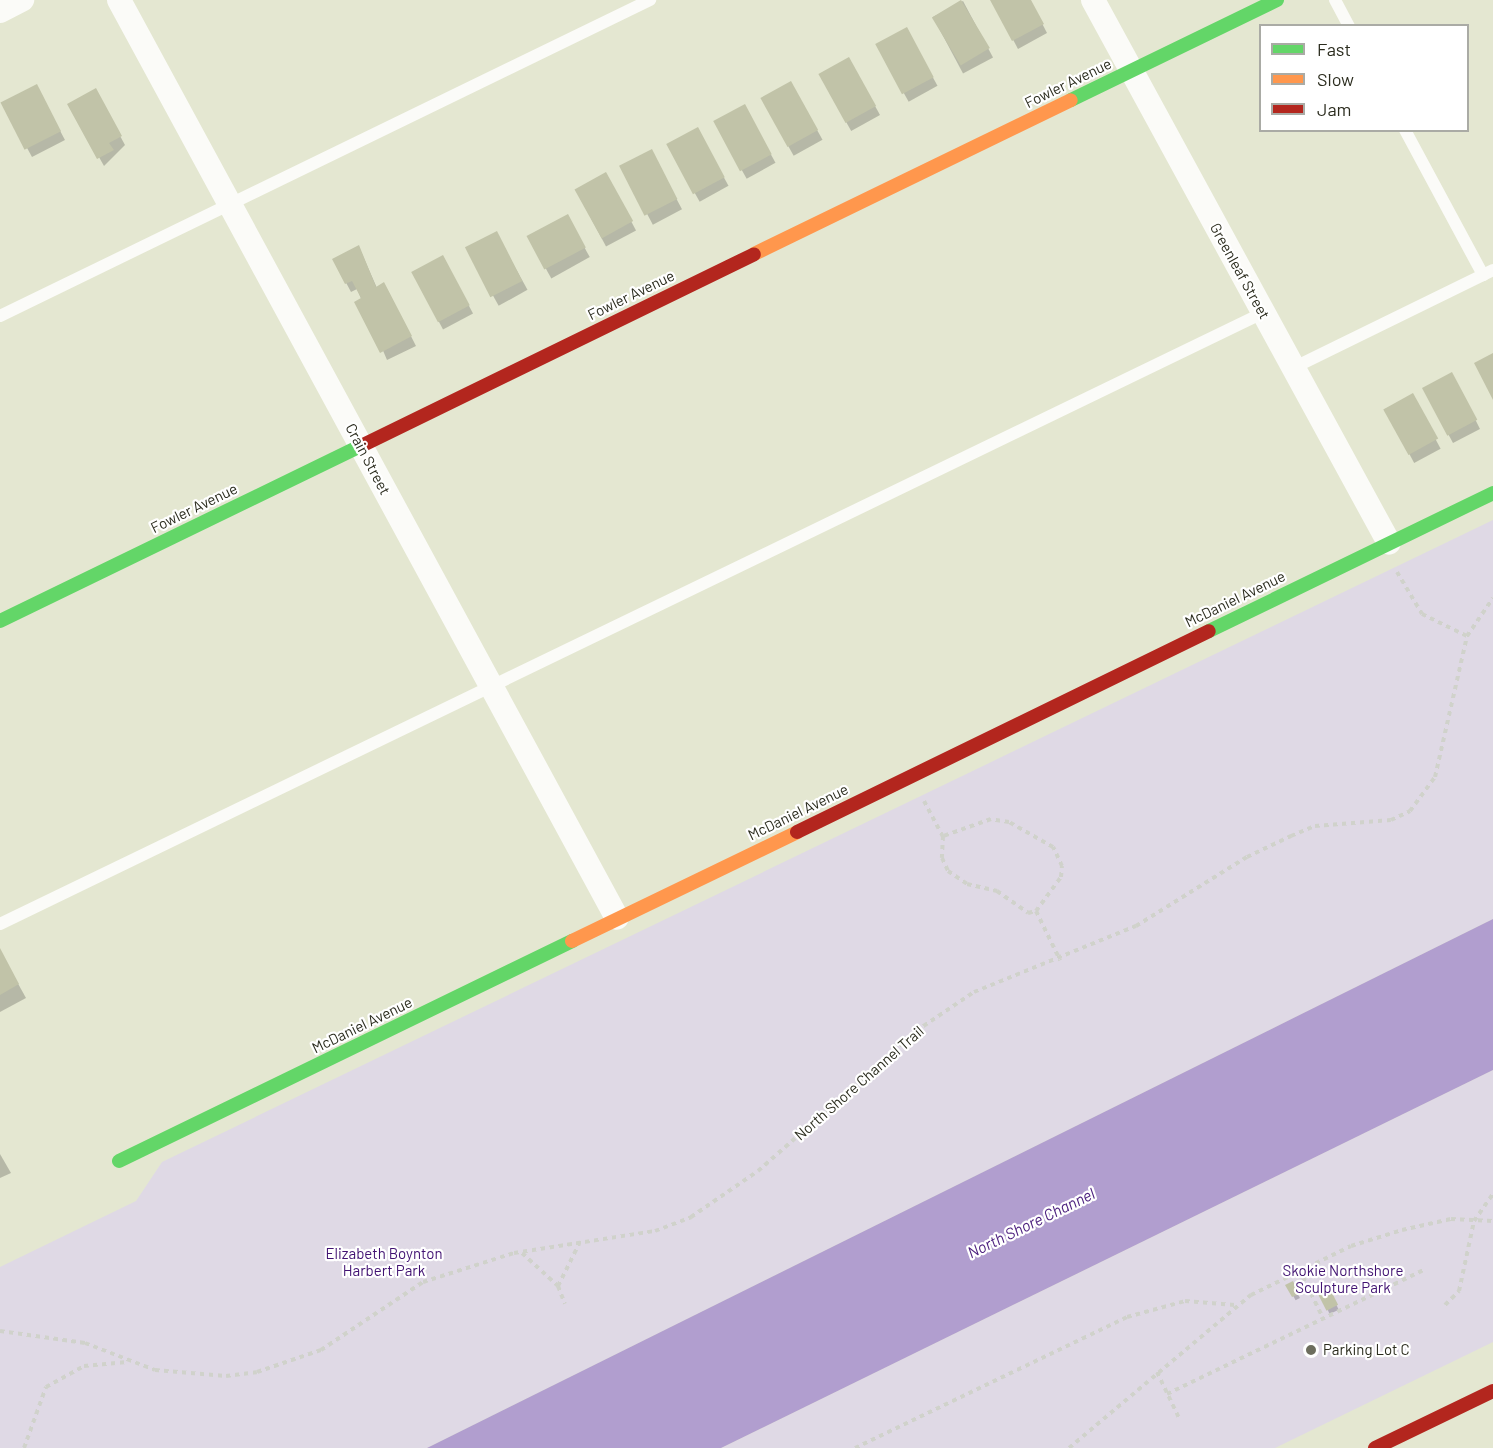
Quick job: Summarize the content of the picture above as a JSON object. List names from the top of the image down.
{
  "streets": {
    "street": [
      "Fowler Avenue",
      "Greenleaf Street",
      "Crain Street",
      "McDaniel Avenue"
    ],
    "path": ["North Shore Channel Trail"]
  },
  "crossings": [
    ["Fowler Avenue", "Greenleaf Street"],
    ["Fowler Avenue", "Crain Street"],
    ["Greenleaf Street", "McDaniel Avenue"],
    ["Crain Street", "McDaniel Avenue"]
  ],
  "water": ["North Shore Channel"],
  "parks": ["Elizabeth Boynton Harbert Park", "Skokie Northshore Sculpture Park"],
  "places": ["Parking Lot C"],
  "legend": ["Fast", "Slow", "Jam"]
}
